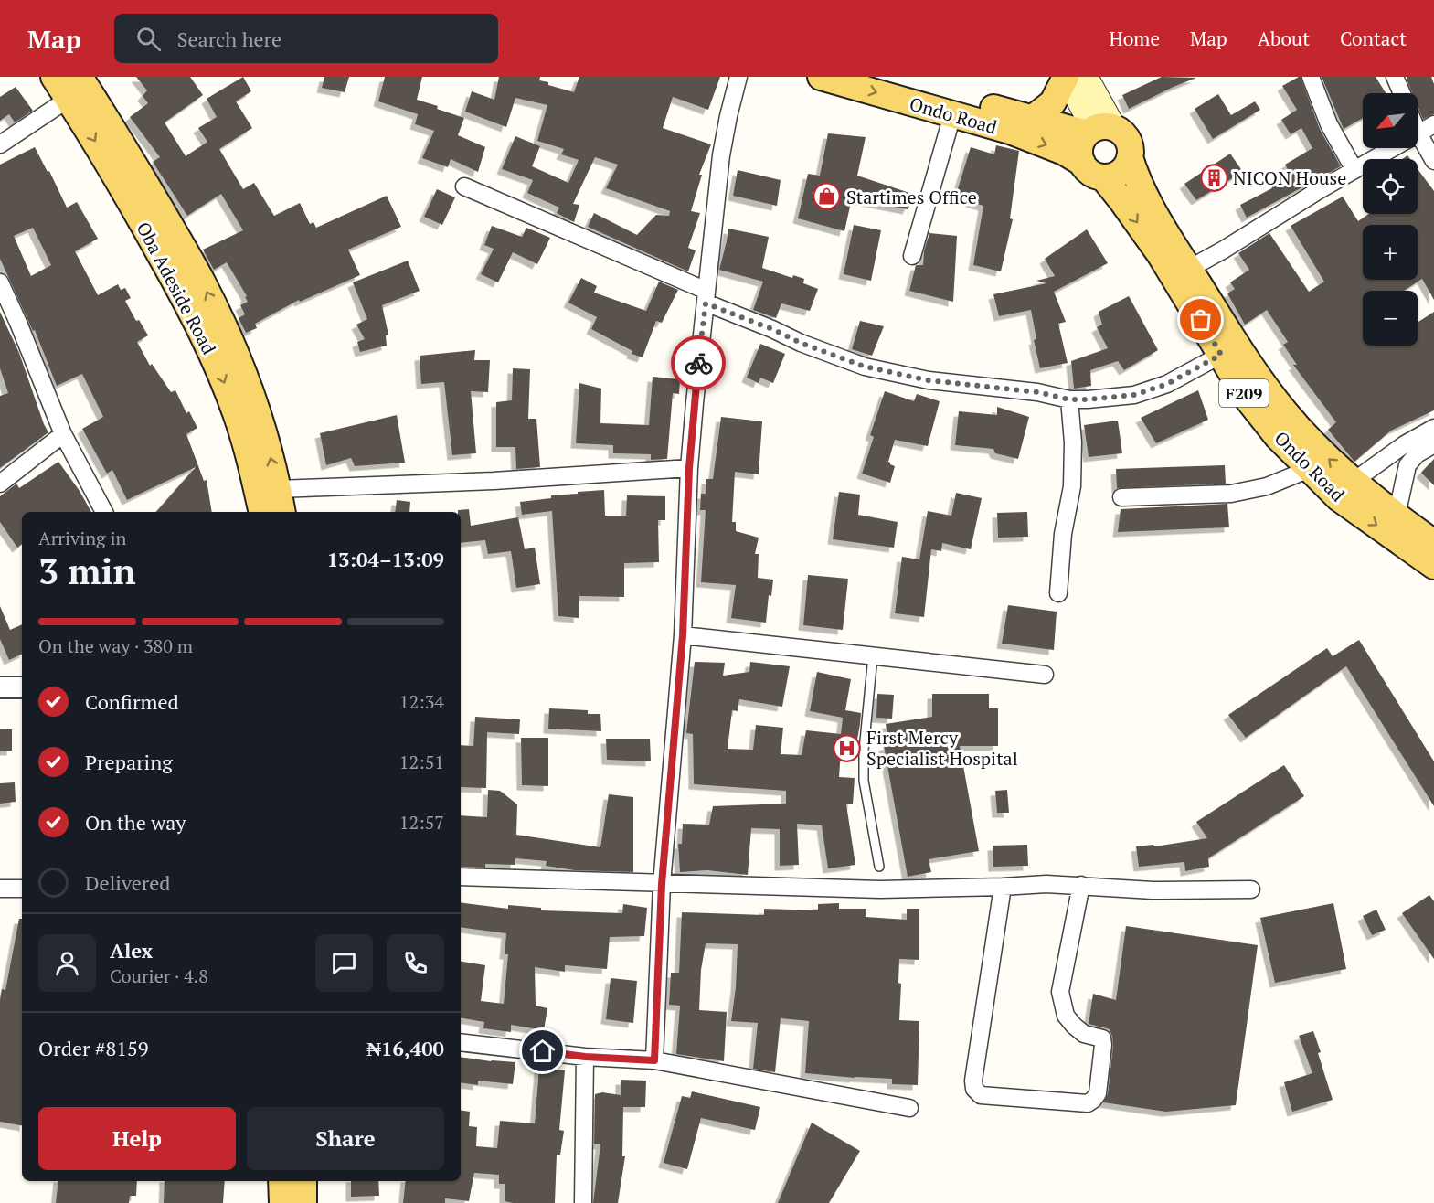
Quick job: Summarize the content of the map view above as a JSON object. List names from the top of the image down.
{
  "streets": {
    "main road": ["Ondo Road", "Oba Adeside Road", "F209"]
  },
  "crossings": [
    ["Ondo Road", "F209"]
  ],
  "places": {
    "building": ["NICON House"],
    "shop": ["Startimes Office"],
    "hospital": ["First Mercy Specialist Hospital"]
  },
  "north": "bottom left",
  "page": {
    "header": "Map",
    "search": "Search here",
    "nav": [
      "Home",
      "Map",
      "About",
      "Contact"
    ],
    "map_buttons": ["+", "−"],
    "heading": ["3 min", "Arriving in", "13:04–13:09"],
    "panel": [
      "Alex",
      "Courier · 4.8",
      "Order #8159",
      "₦16,400"
    ],
    "bar": "On the way · 380 m",
    "list": [
      ["Confirmed", "12:34"],
      ["Preparing", "12:51"],
      ["On the way", "12:57"],
      "Delivered"
    ],
    "buttons": ["Help", "Share"]
  }
}
